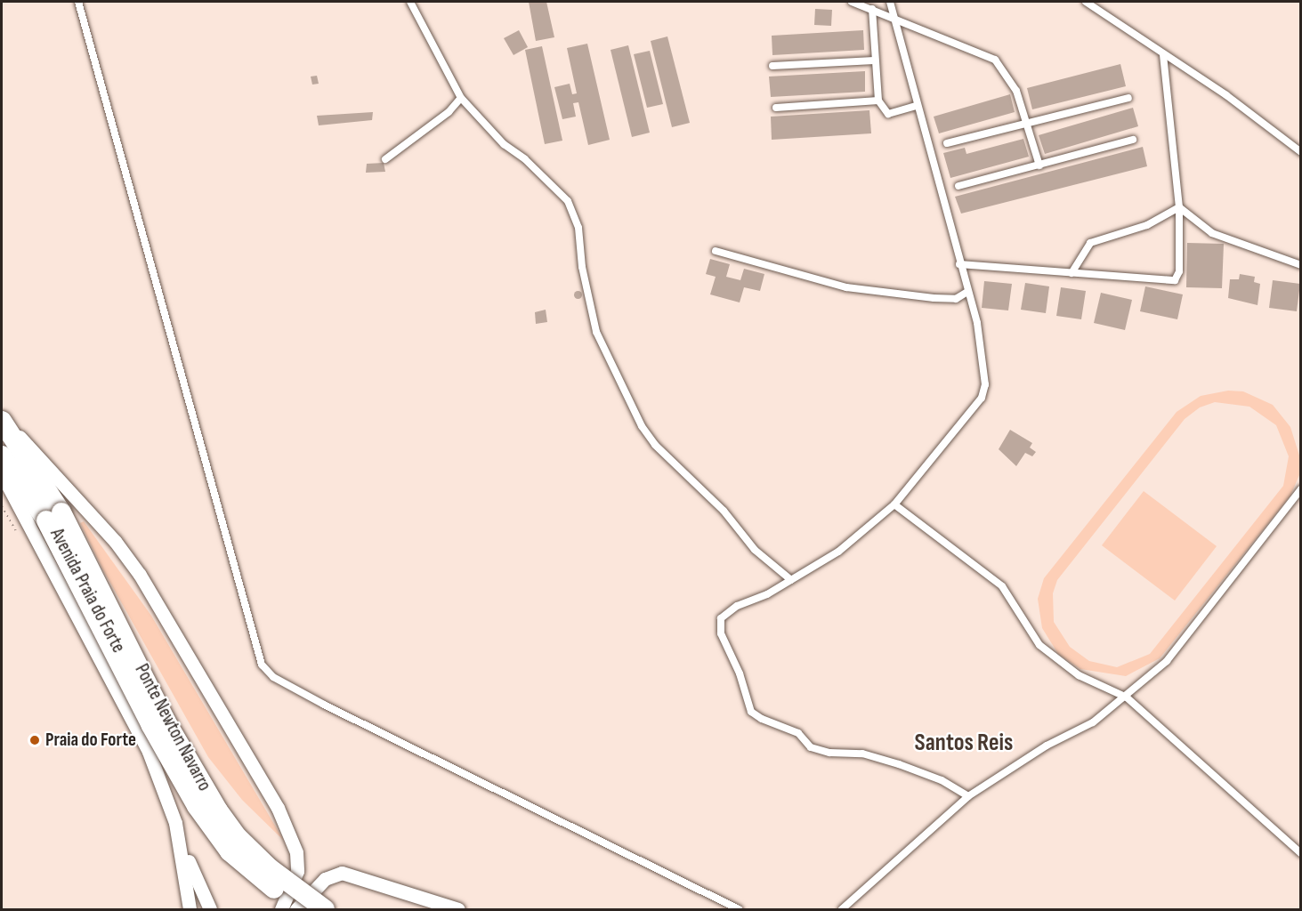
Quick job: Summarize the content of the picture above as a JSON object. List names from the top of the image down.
{
  "streets": {
    "main road": ["Ponte Newton Navarro"],
    "street": ["Avenida Praia do Forte"]
  },
  "districts": ["Santos Reis"],
  "places": ["Praia do Forte"]
}
